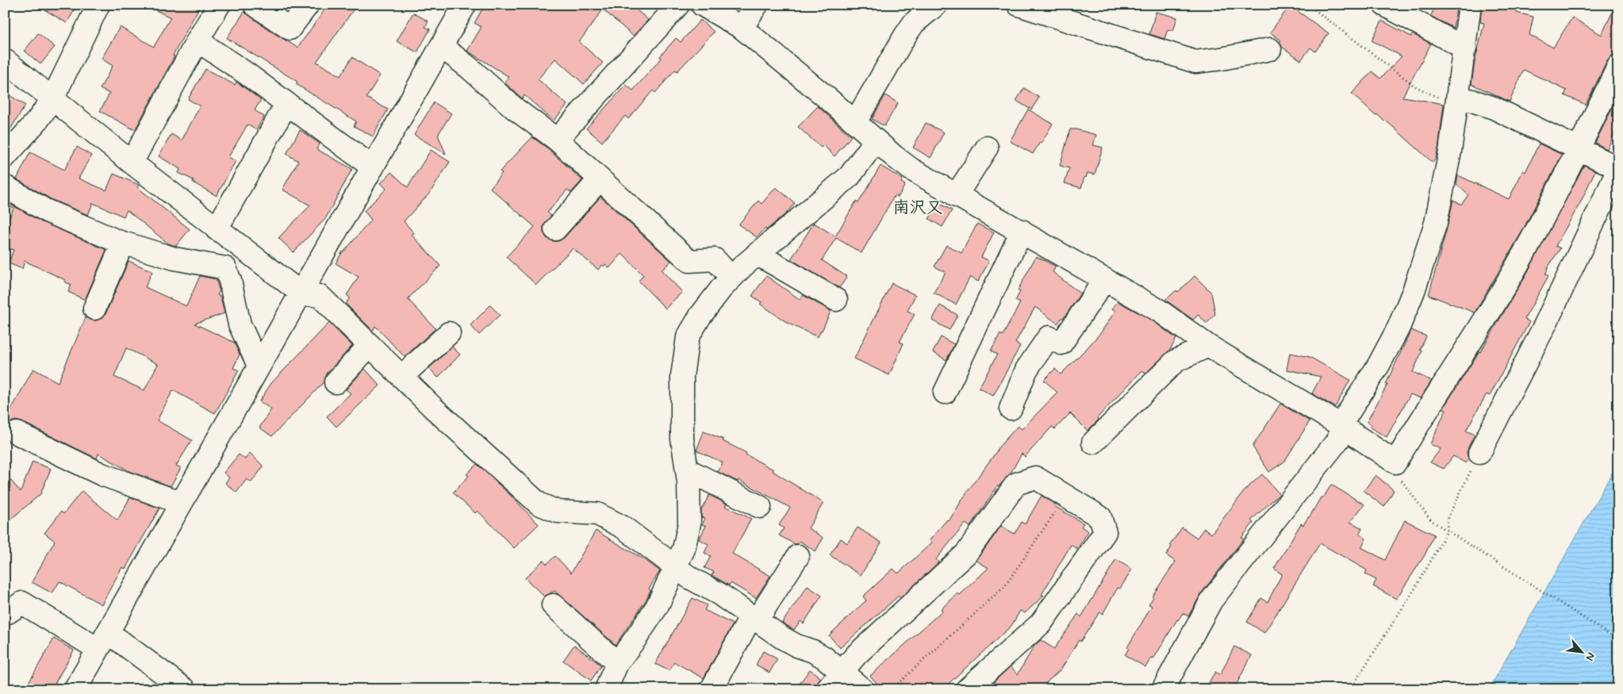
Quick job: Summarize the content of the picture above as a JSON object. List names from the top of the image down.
{
  "districts": ["南沢又"],
  "north": "bottom right"
}
